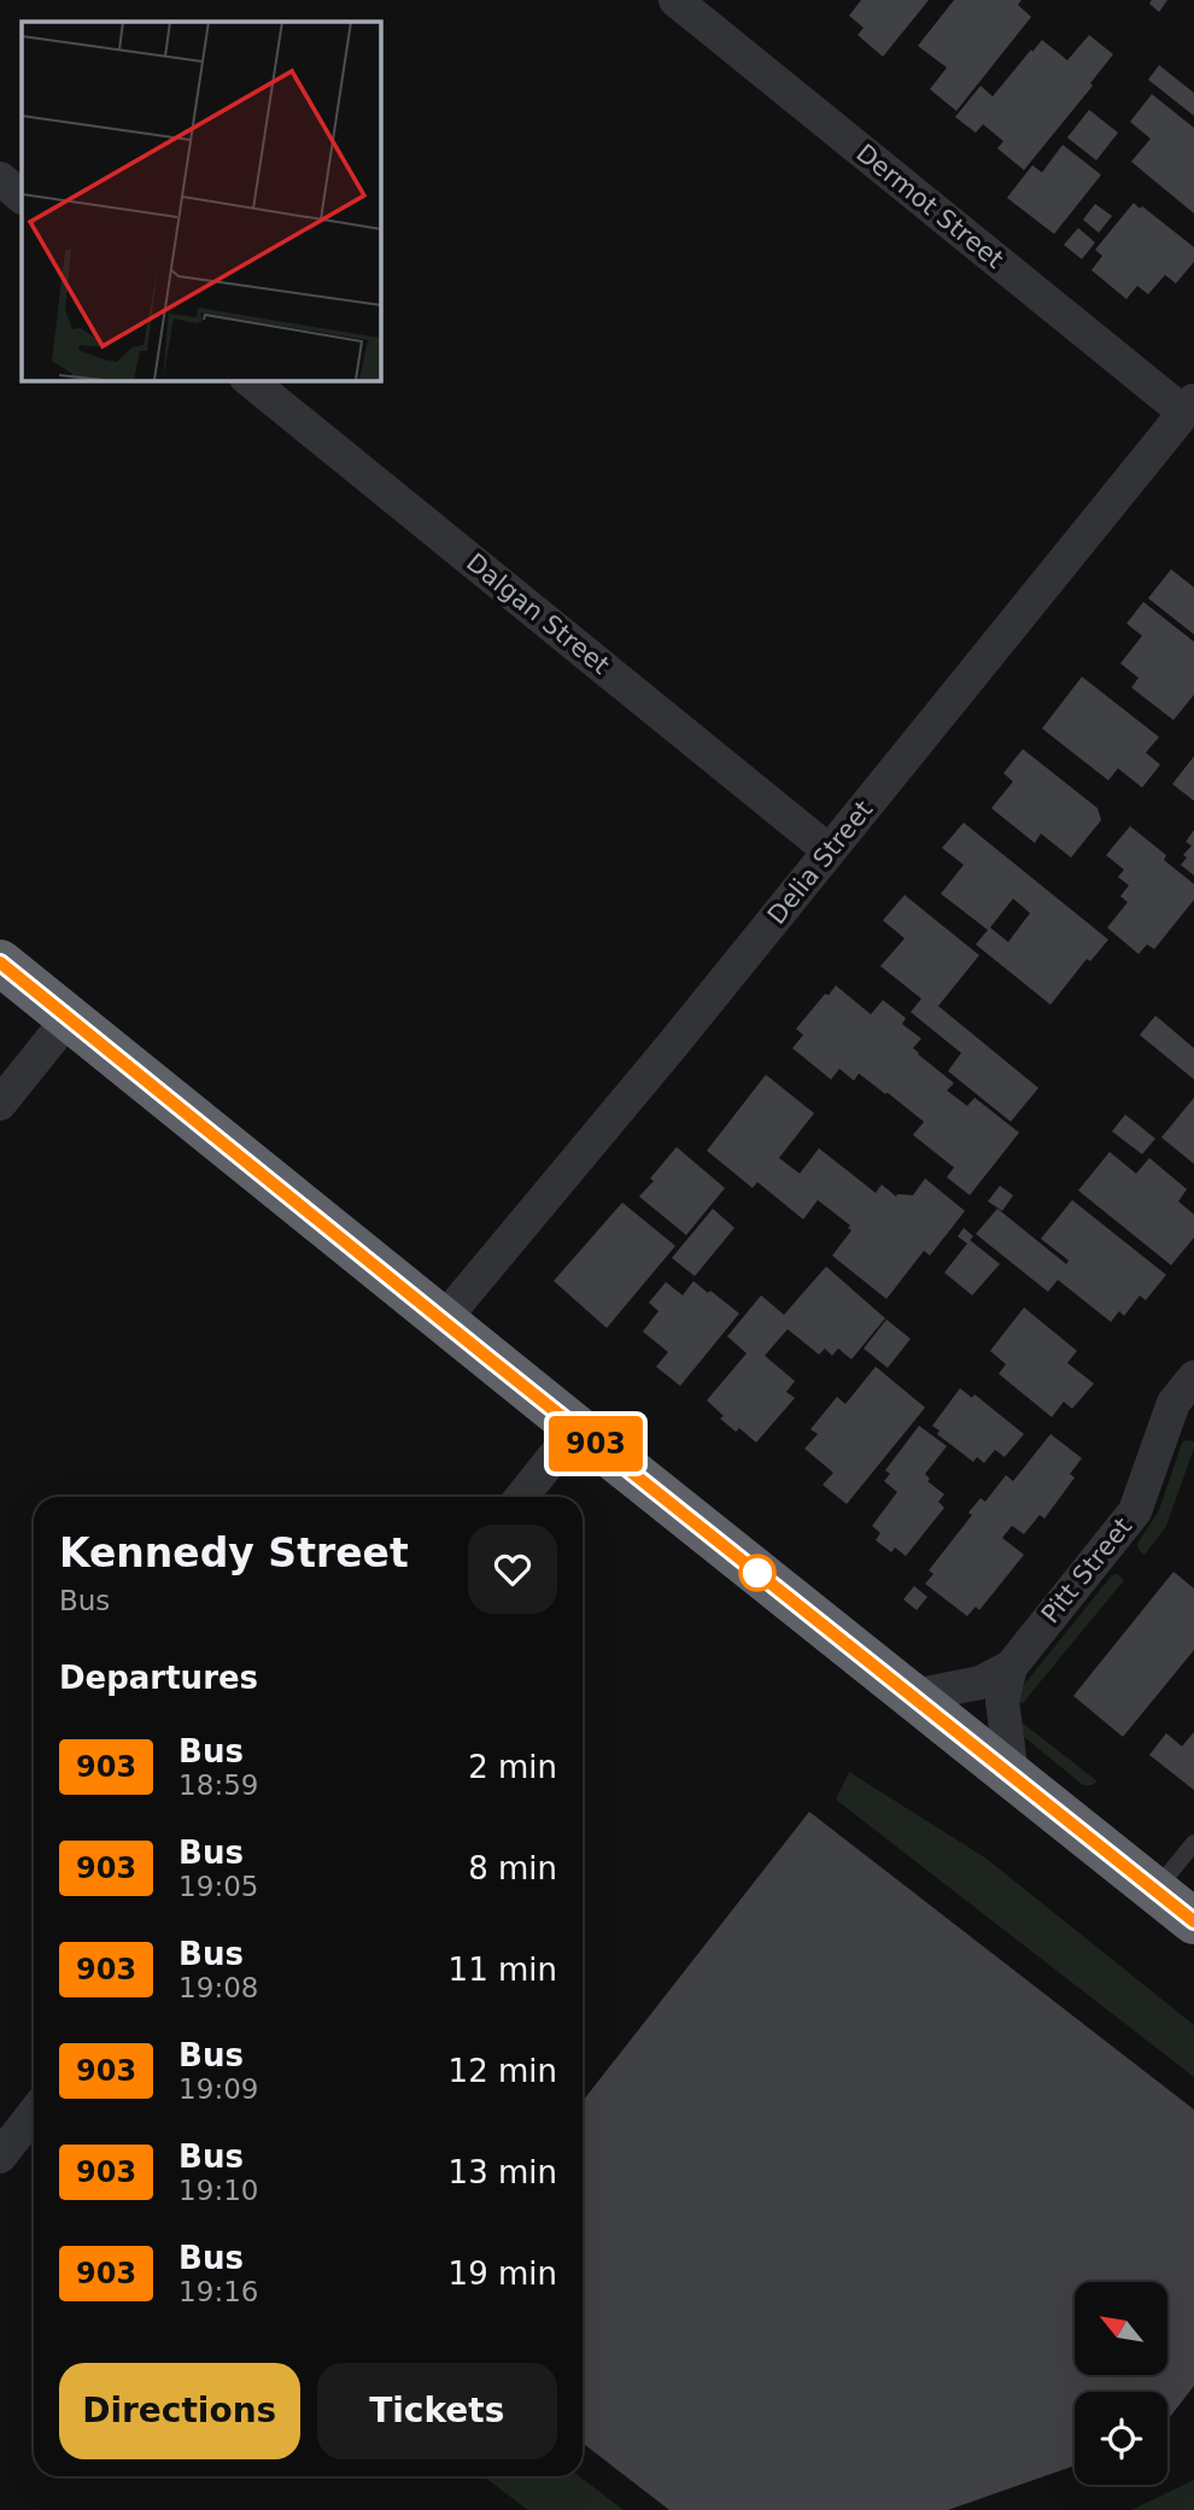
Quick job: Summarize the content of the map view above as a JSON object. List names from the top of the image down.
{
  "streets": {
    "street": [
      "Dermot Street",
      "Dalgan Street",
      "Delia Street",
      "Pitt Street"
    ]
  },
  "crossings": [
    ["Dermot Street", "Delia Street"],
    ["Dalgan Street", "Delia Street"]
  ],
  "lines": ["bus line 903"],
  "north": "top left",
  "page": {
    "on_map": "903",
    "heading": [
      ["Kennedy Street", "Bus"],
      "Departures"
    ],
    "list": [
      {
        "mark": "903",
        "name": "Bus",
        "note": "18:59",
        "value": "2 min"
      },
      {
        "mark": "903",
        "name": "Bus",
        "note": "19:05",
        "value": "8 min"
      },
      {
        "mark": "903",
        "name": "Bus",
        "note": "19:08",
        "value": "11 min"
      },
      {
        "mark": "903",
        "name": "Bus",
        "note": "19:09",
        "value": "12 min"
      },
      {
        "mark": "903",
        "name": "Bus",
        "note": "19:10",
        "value": "13 min"
      },
      {
        "mark": "903",
        "name": "Bus",
        "note": "19:16",
        "value": "19 min"
      }
    ],
    "buttons": ["Directions", "Tickets"]
  }
}
